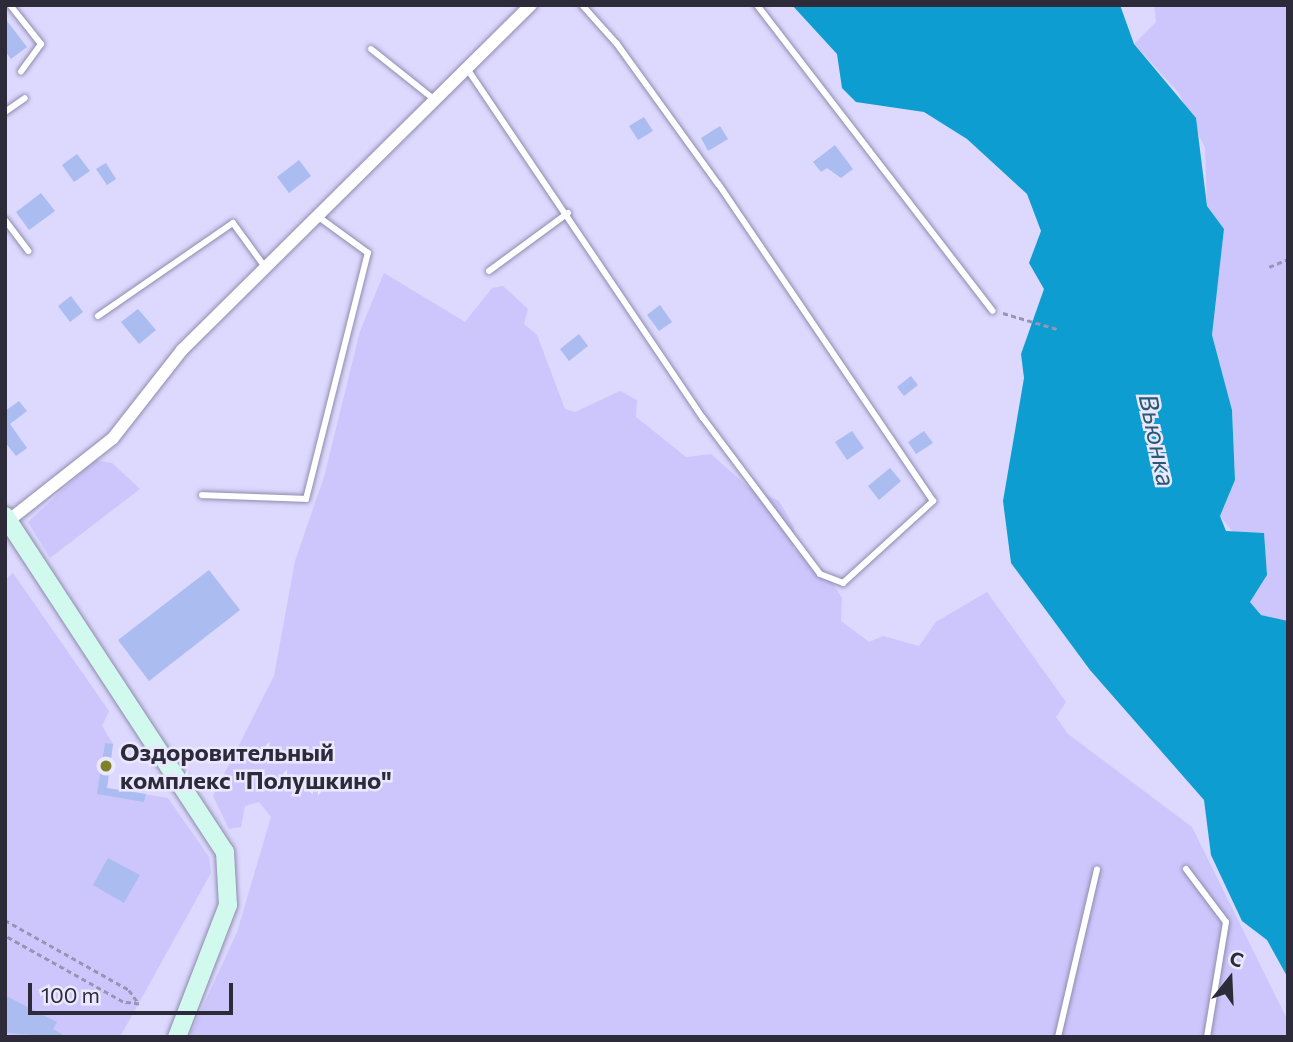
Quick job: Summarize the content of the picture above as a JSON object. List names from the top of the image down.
{
  "water": ["Вьюнка"],
  "places": ["Оздоровительный комплекс \"Полушкино\""],
  "scale_bar": "100 m",
  "north": "top"
}
